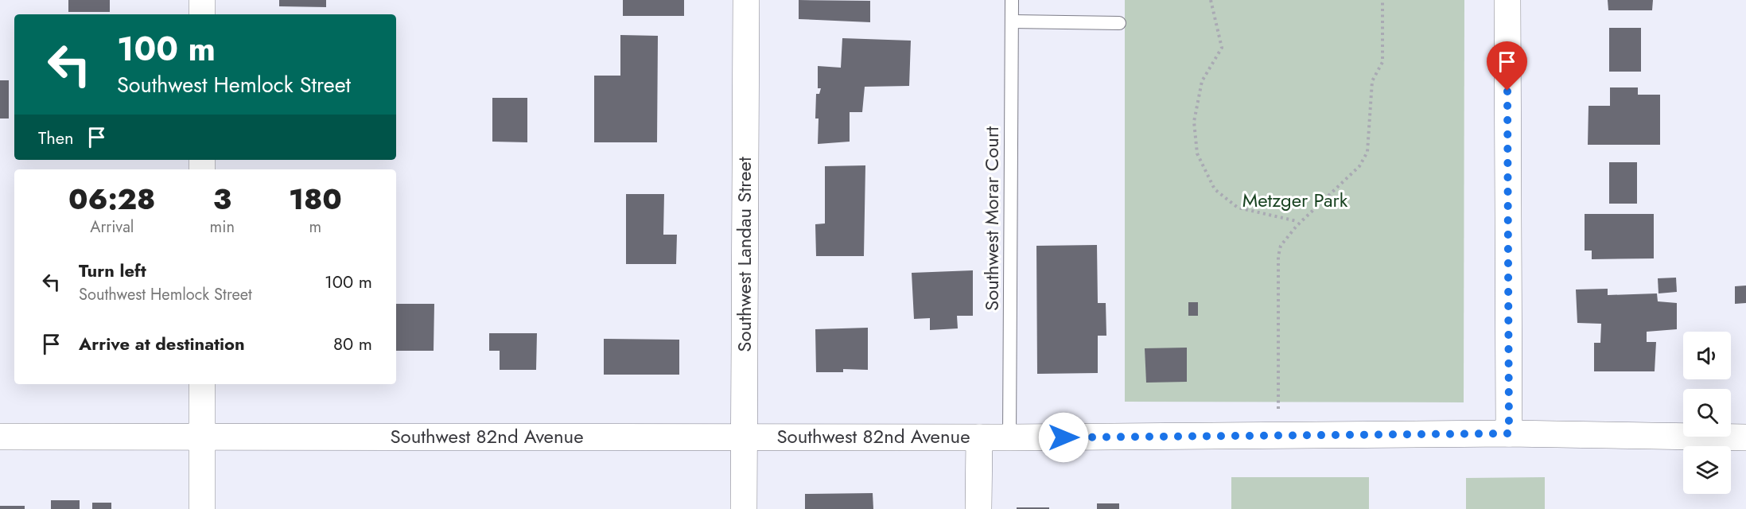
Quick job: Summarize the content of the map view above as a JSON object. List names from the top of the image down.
{
  "streets": {
    "street": ["Southwest Landau Street", "Southwest 82nd Avenue"],
    "lane": ["Southwest Morar Court"]
  },
  "crossings": [
    ["Southwest Morar Court", "Southwest 82nd Avenue"],
    ["Southwest Landau Street", "Southwest 82nd Avenue"]
  ],
  "parks": ["Metzger Park"],
  "page": {
    "turn": ["100 m", "Southwest Hemlock Street"],
    "then": "Then",
    "eta": [
      "06:28",
      "Arrival",
      "3",
      "min",
      "180",
      "m"
    ],
    "list": [
      {
        "name": "Turn left",
        "note": "Southwest Hemlock Street",
        "value": "100 m"
      },
      {
        "name": "Arrive at destination",
        "value": "80 m"
      }
    ]
  }
}
